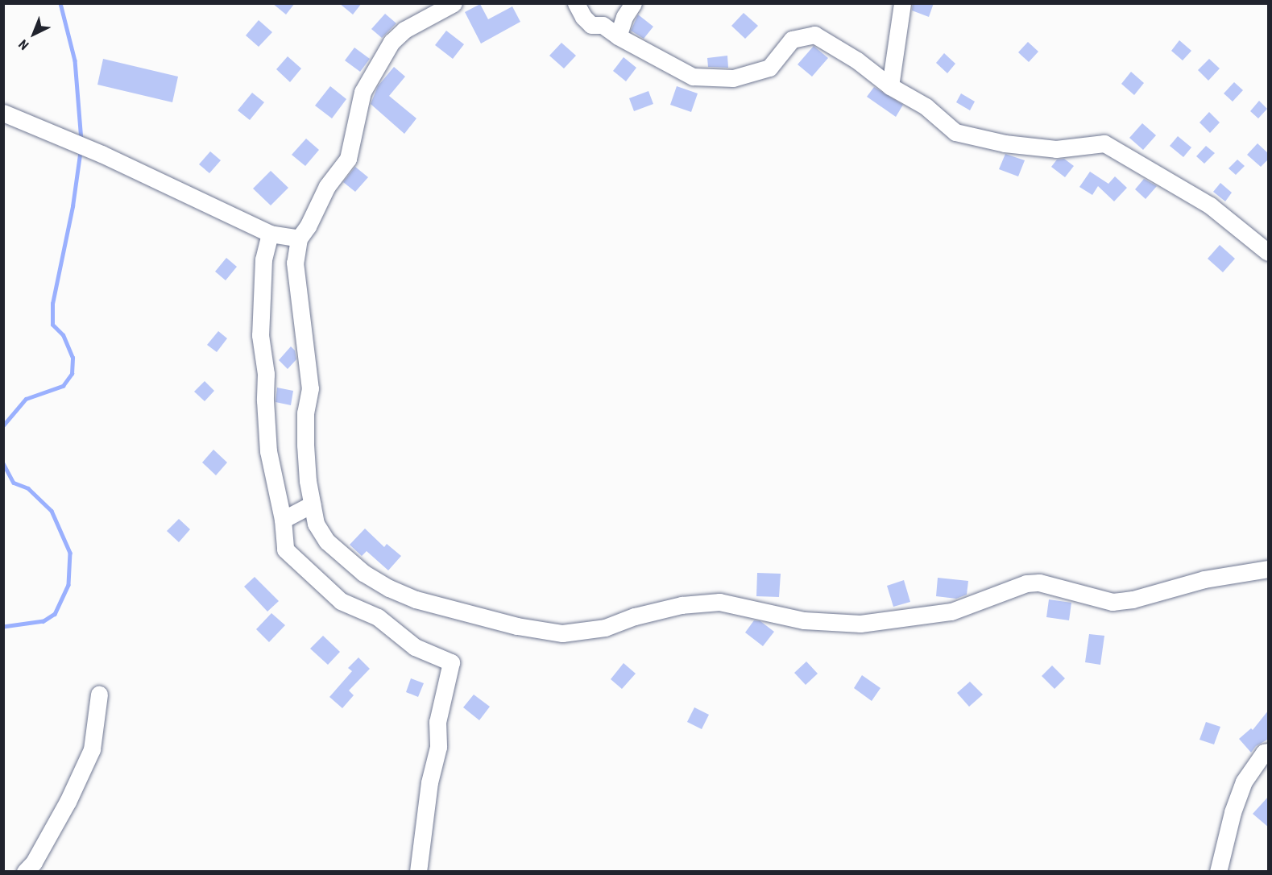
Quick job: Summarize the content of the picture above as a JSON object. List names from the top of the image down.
{
  "north": "bottom left"
}
